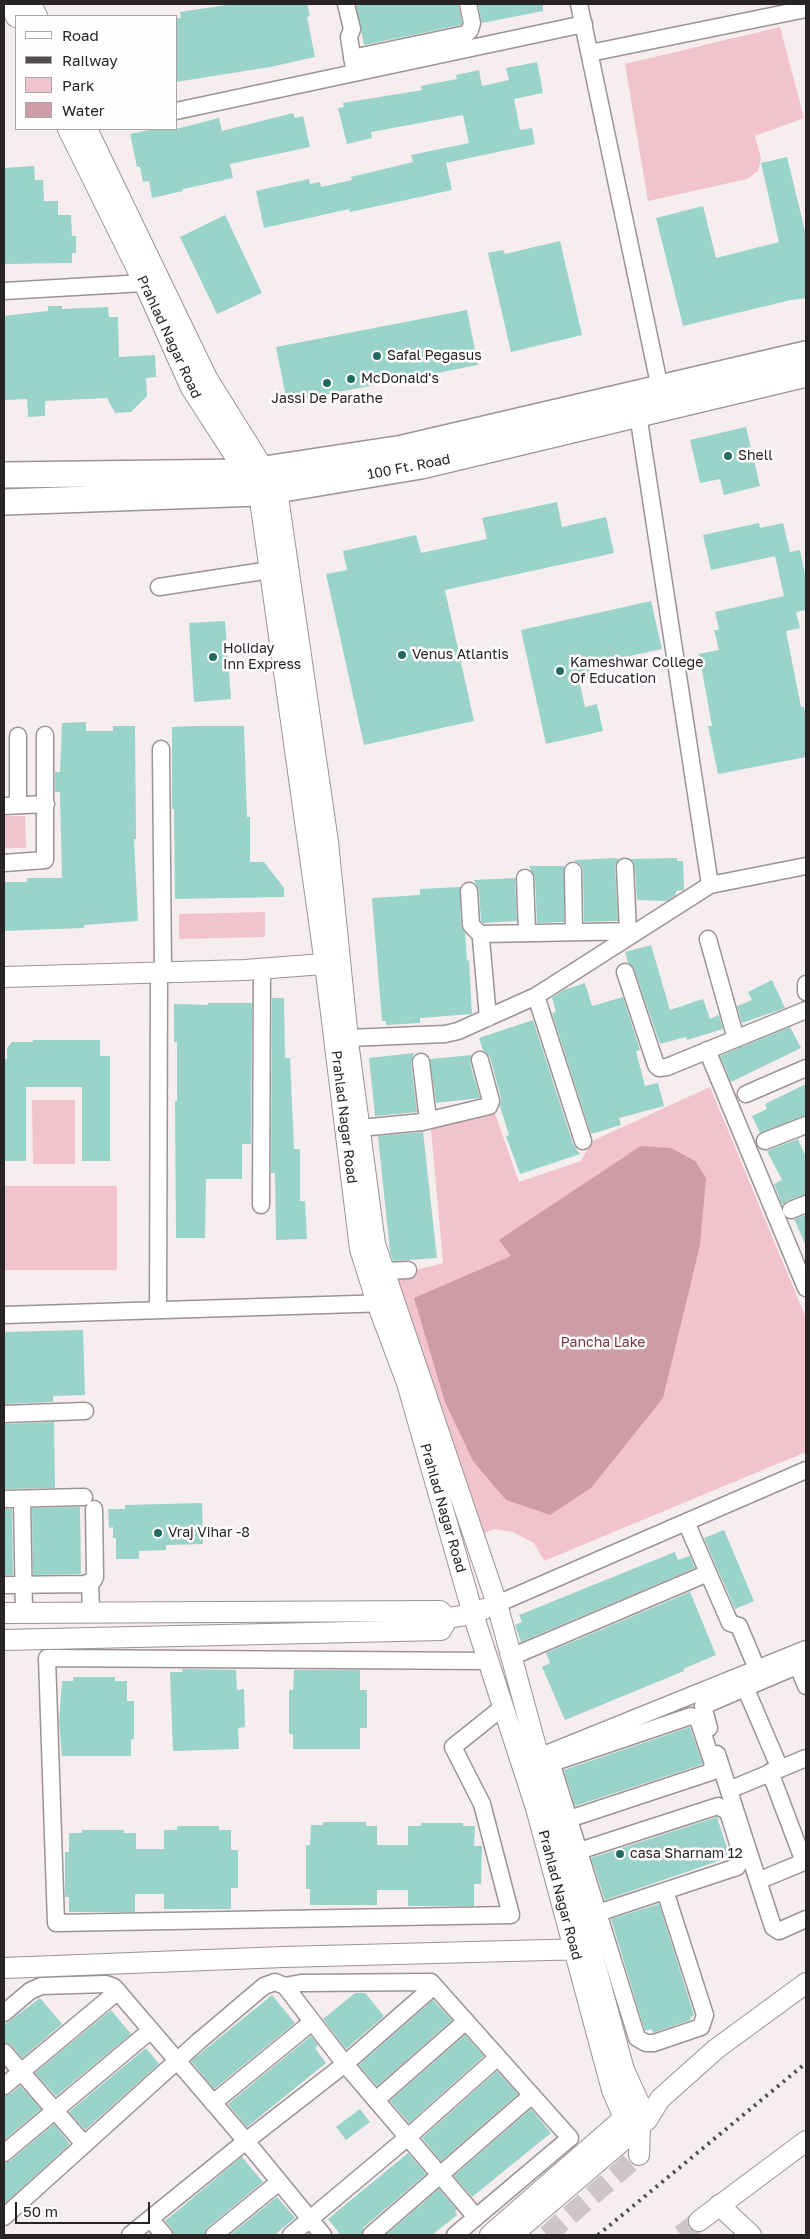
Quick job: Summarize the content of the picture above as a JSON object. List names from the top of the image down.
{
  "streets": {
    "main road": ["100 Ft. Road"],
    "street": ["Prahlad Nagar Road"]
  },
  "crossings": [
    ["Prahlad Nagar Road", "100 Ft. Road"]
  ],
  "parks": ["Pancha Lake"],
  "places": [
    "Safal Pegasus",
    "McDonald's",
    "Jassi De Parathe",
    "Shell",
    "Venus Atlantis",
    "Holiday Inn Express",
    "Kameshwar College Of Education",
    "Vraj Vihar -8",
    "casa Sharnam 12"
  ],
  "legend": [
    "Road",
    "Railway",
    "Park",
    "Water"
  ],
  "scale_bar": "50 m"
}
